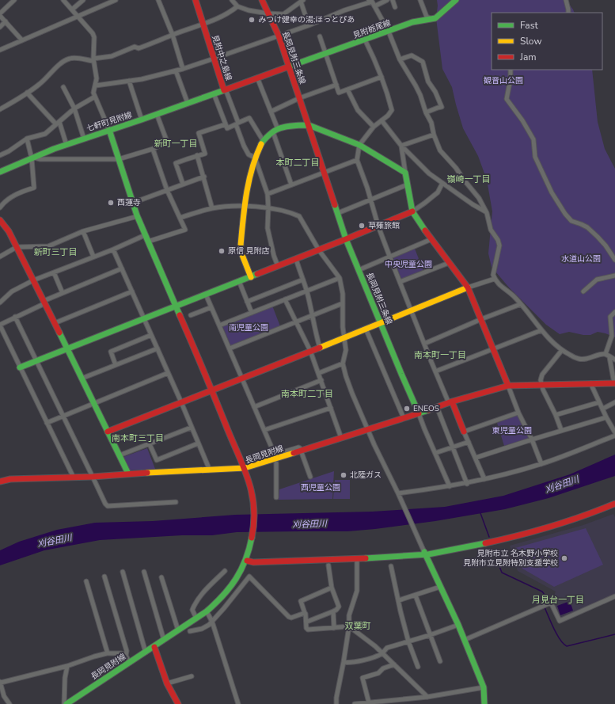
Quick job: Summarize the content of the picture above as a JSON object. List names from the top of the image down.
{
  "streets": {
    "street": [
      "見附栃尾線",
      "見附中之島線",
      "長岡見附三条線",
      "七軒町見附線",
      "長岡見附線"
    ]
  },
  "crossings": [
    ["見附栃尾線", "見附中之島線"],
    ["見附栃尾線", "長岡見附三条線"],
    ["見附中之島線", "長岡見附三条線"],
    ["見附中之島線", "七軒町見附線"],
    ["長岡見附三条線", "長岡見附線"]
  ],
  "districts": [
    "新町一丁目",
    "本町二丁目",
    "嶺崎一丁目",
    "新町三丁目",
    "南本町一丁目",
    "南本町二丁目",
    "南本町三丁目",
    "月見台一丁目",
    "双葉町"
  ],
  "water": ["刈谷田川"],
  "parks": [
    "観音山公園",
    "水道山公園",
    "中央児童公園",
    "南児童公園",
    "東児童公園",
    "西児童公園"
  ],
  "places": [
    "みつけ健幸の湯;ほっとぴあ",
    "西蓮寺",
    "草薙旅館",
    "原信 見附店",
    "ENEOS",
    "北陸ガス",
    "見附市立 名木野小学校 見附市立見附特別支援学校"
  ],
  "legend": ["Fast", "Slow", "Jam"]
}
